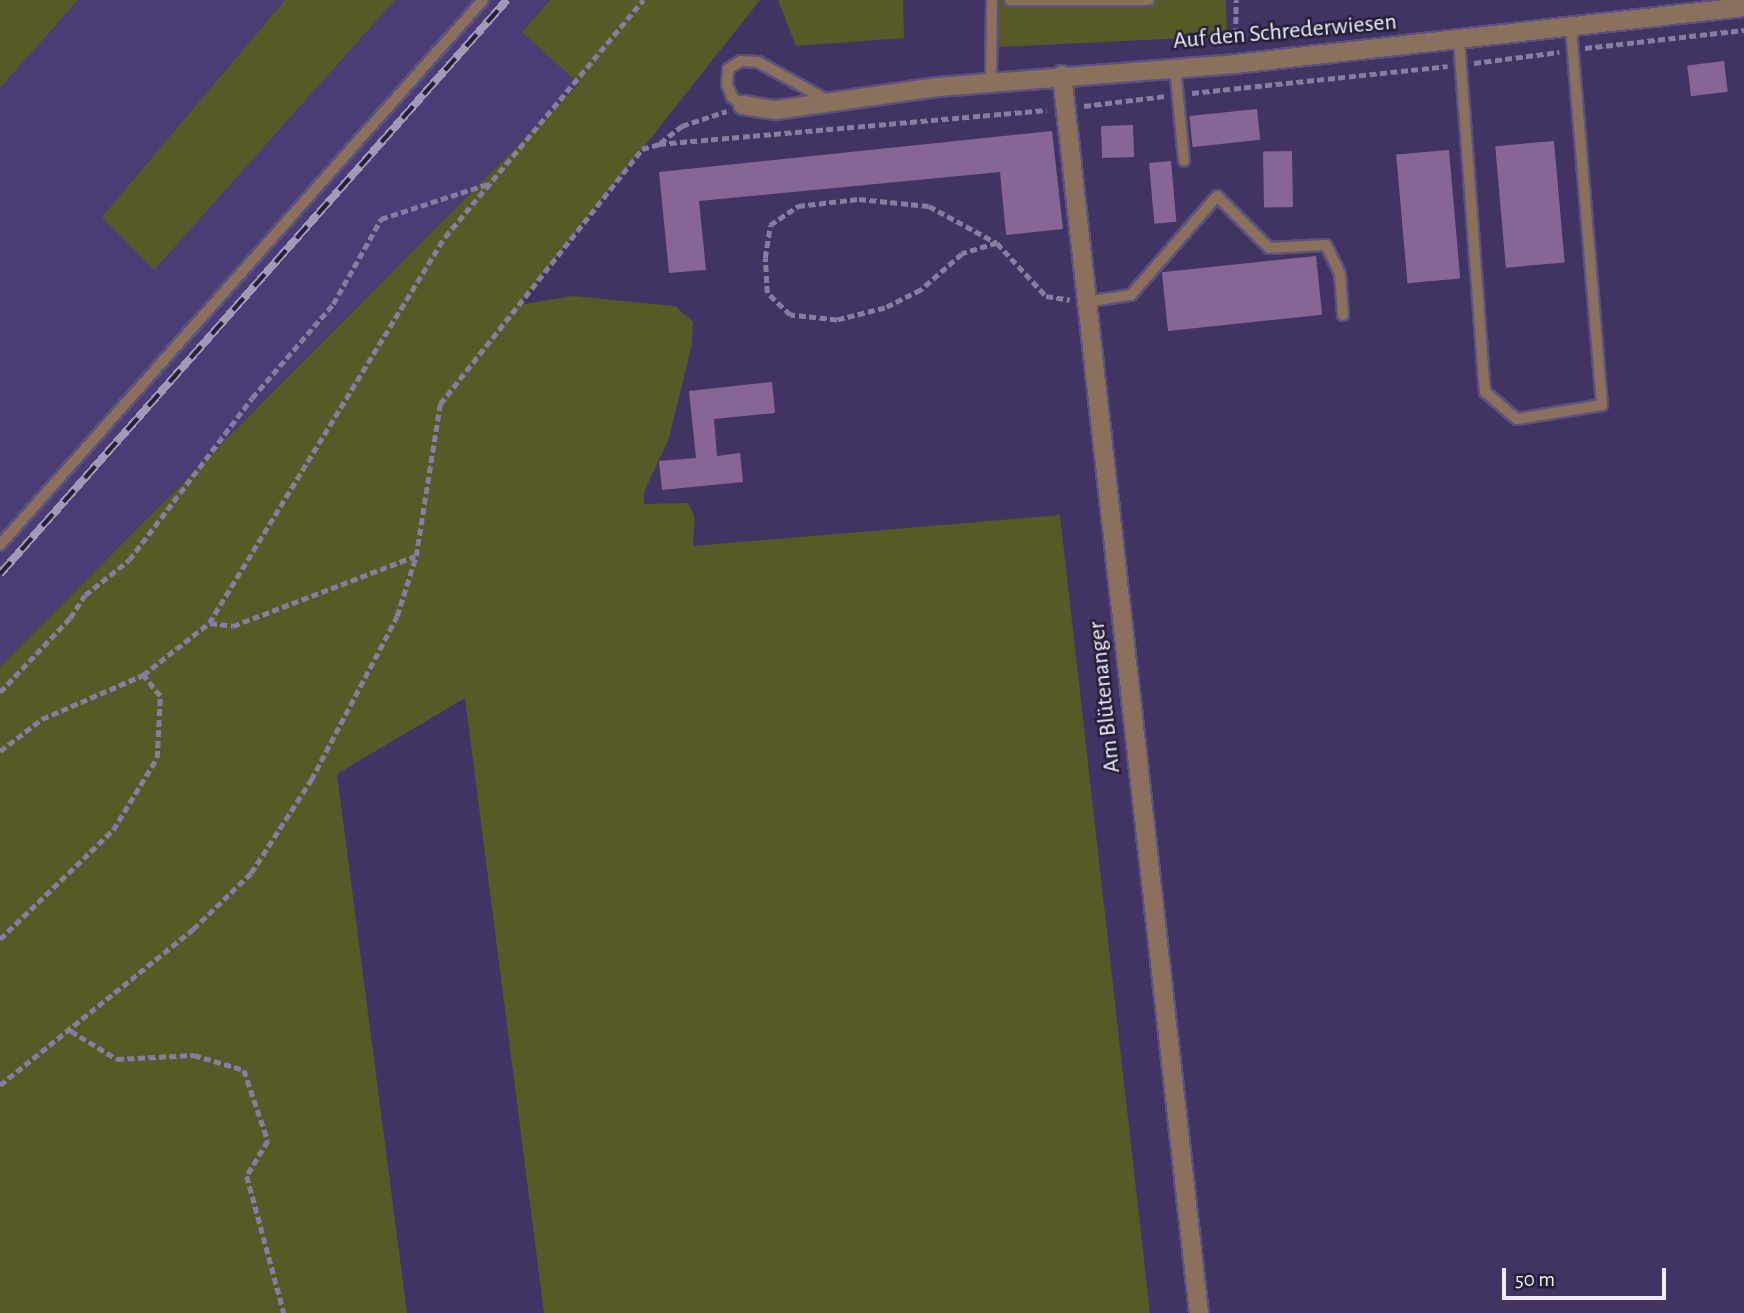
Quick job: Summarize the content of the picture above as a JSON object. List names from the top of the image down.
{
  "streets": {
    "street": ["Auf den Schrederwiesen", "Am Blütenanger"]
  },
  "crossings": [
    ["Auf den Schrederwiesen", "Am Blütenanger"]
  ],
  "scale_bar": "50 m"
}
